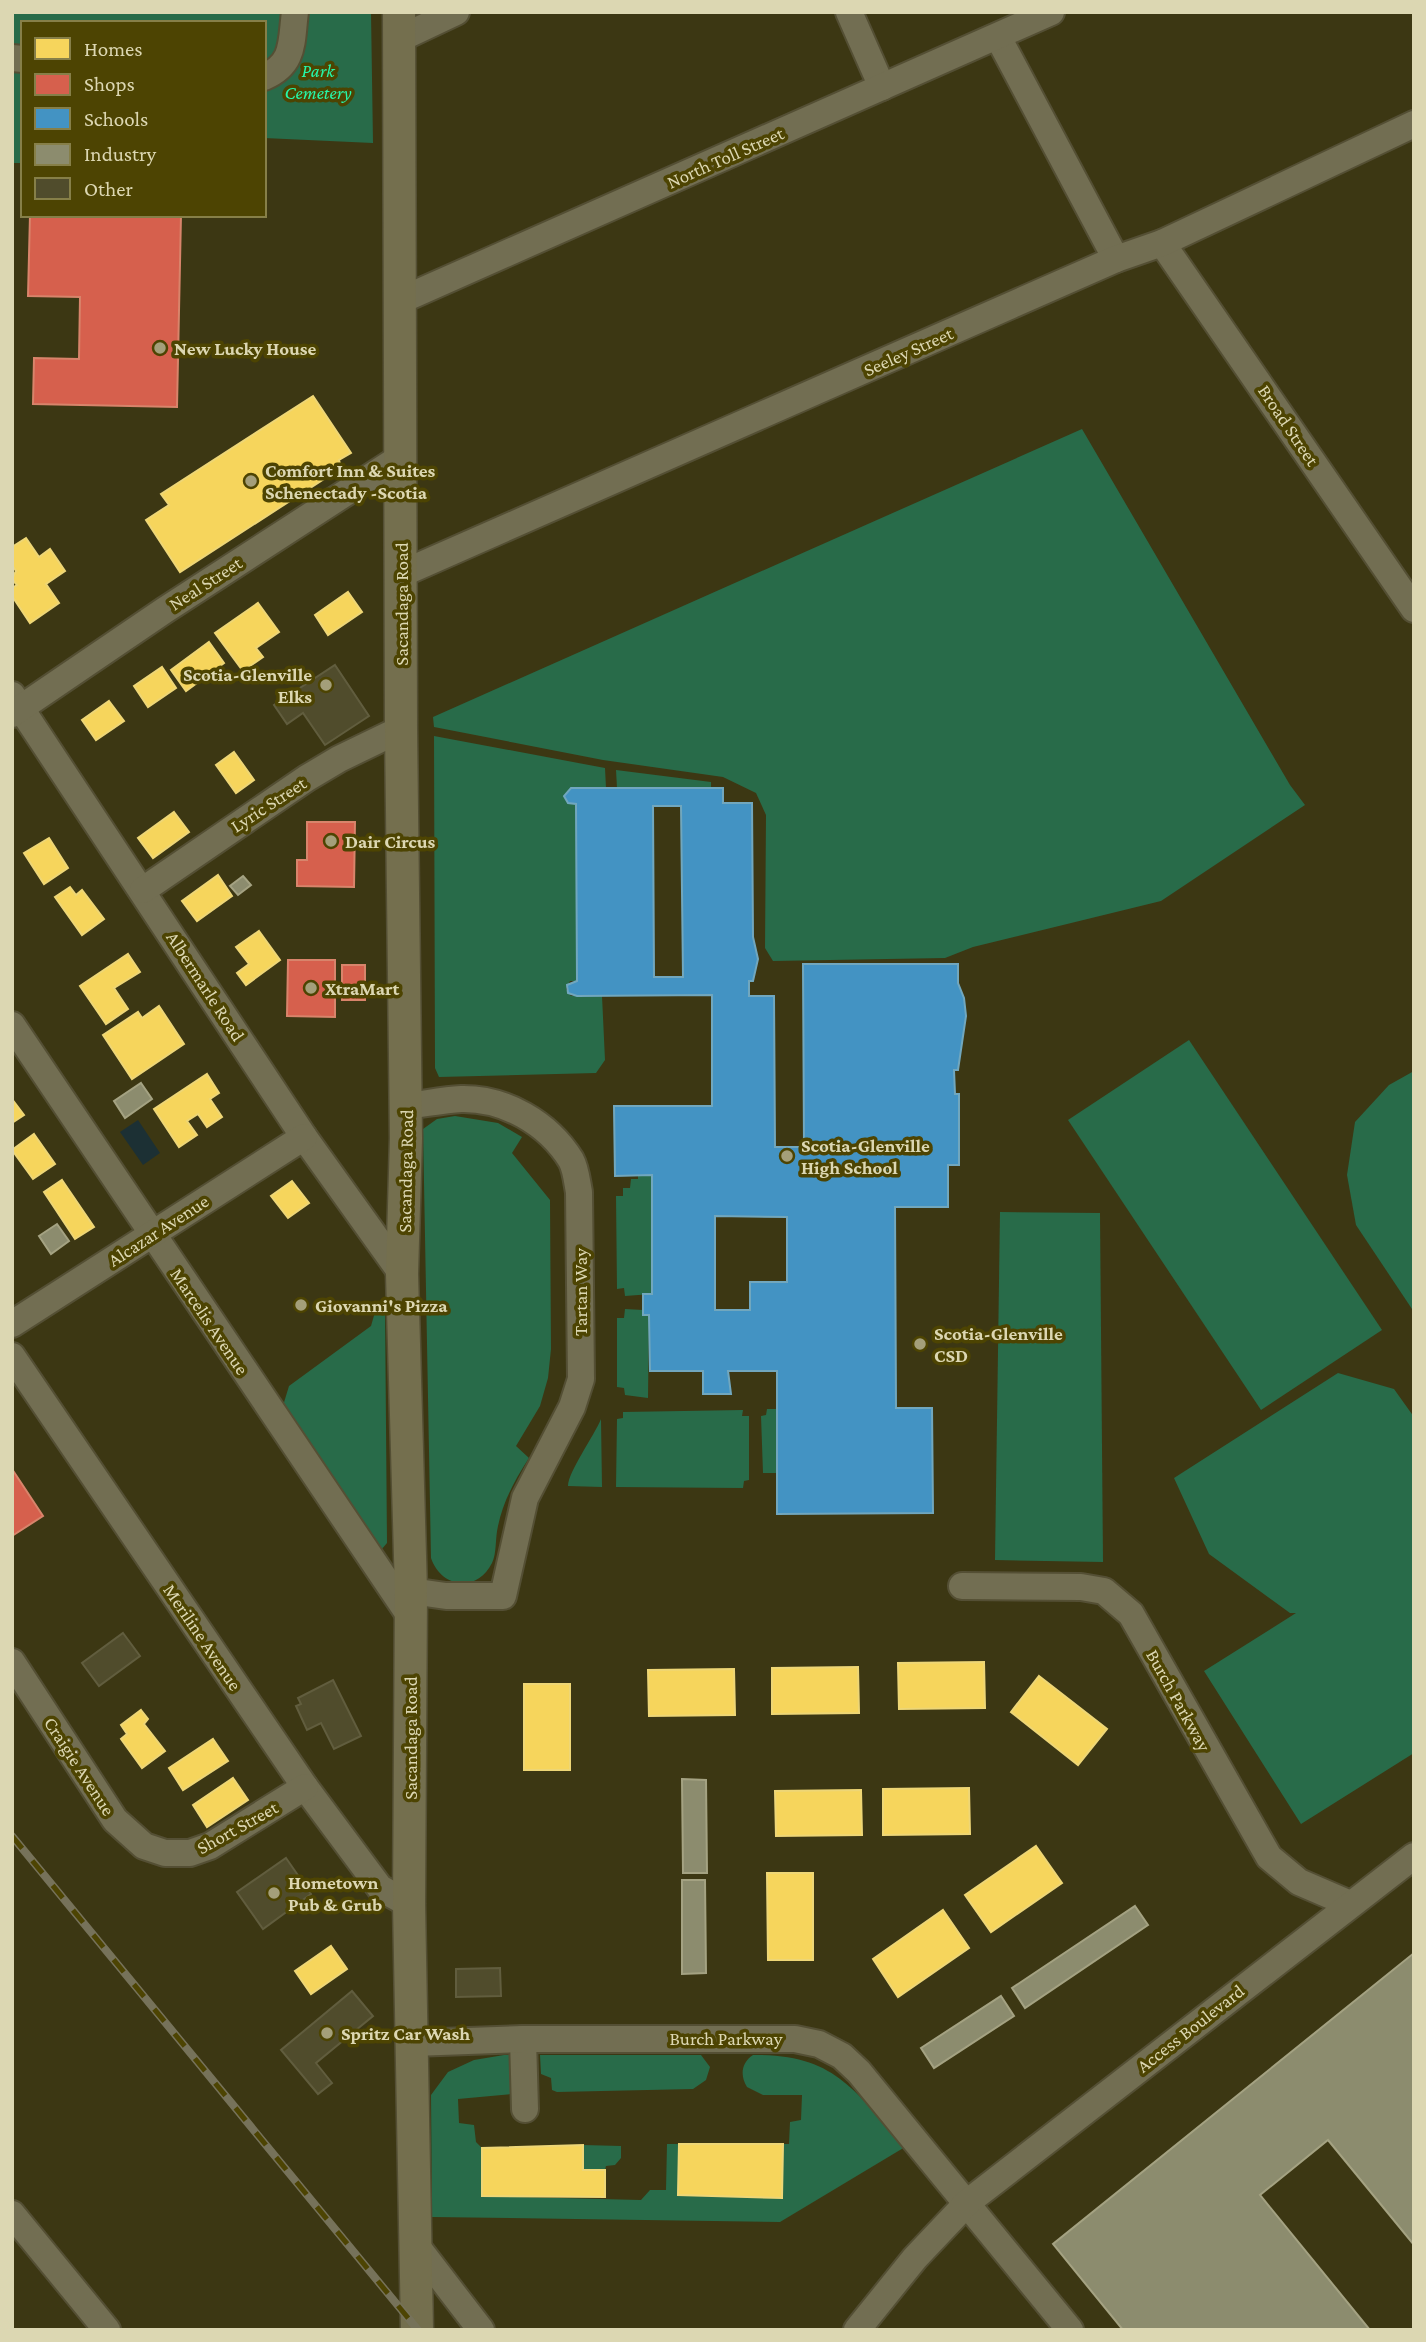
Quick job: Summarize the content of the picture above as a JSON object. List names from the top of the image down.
{
  "streets": {
    "main road": ["Sacandaga Road"],
    "street": [
      "North Toll Street",
      "Seeley Street",
      "Broad Street",
      "Neal Street",
      "Lyric Street",
      "Albermarle Road",
      "Alcazar Avenue",
      "Tartan Way",
      "Marcelis Avenue",
      "Meriline Avenue",
      "Burch Parkway",
      "Craigie Avenue",
      "Short Street",
      "Access Boulevard"
    ]
  },
  "crossings": [
    ["North Toll Street", "Sacandaga Road"],
    ["Seeley Street", "Broad Street"],
    ["Seeley Street", "Sacandaga Road"],
    ["Neal Street", "Sacandaga Road"],
    ["Neal Street", "Albermarle Road"],
    ["Sacandaga Road", "Lyric Street"],
    ["Sacandaga Road", "Albermarle Road"],
    ["Sacandaga Road", "Tartan Way"],
    ["Sacandaga Road", "Marcelis Avenue"],
    ["Sacandaga Road", "Meriline Avenue"],
    ["Sacandaga Road", "Burch Parkway"],
    ["Lyric Street", "Albermarle Road"],
    ["Albermarle Road", "Alcazar Avenue"],
    ["Alcazar Avenue", "Marcelis Avenue"],
    ["Tartan Way", "Marcelis Avenue"],
    ["Meriline Avenue", "Short Street"],
    ["Burch Parkway", "Access Boulevard"],
    ["Craigie Avenue", "Short Street"]
  ],
  "parks": ["Park Cemetery"],
  "places": [
    "New Lucky House",
    "Comfort Inn & Suites Schenectady -Scotia",
    "Scotia-Glenville Elks",
    "Dair Circus",
    "XtraMart",
    "Scotia-Glenville High School",
    "Giovanni's Pizza",
    "Scotia-Glenville CSD",
    "Hometown Pub & Grub",
    "Spritz Car Wash"
  ],
  "legend": [
    "Homes",
    "Shops",
    "Schools",
    "Industry",
    "Other"
  ]
}
